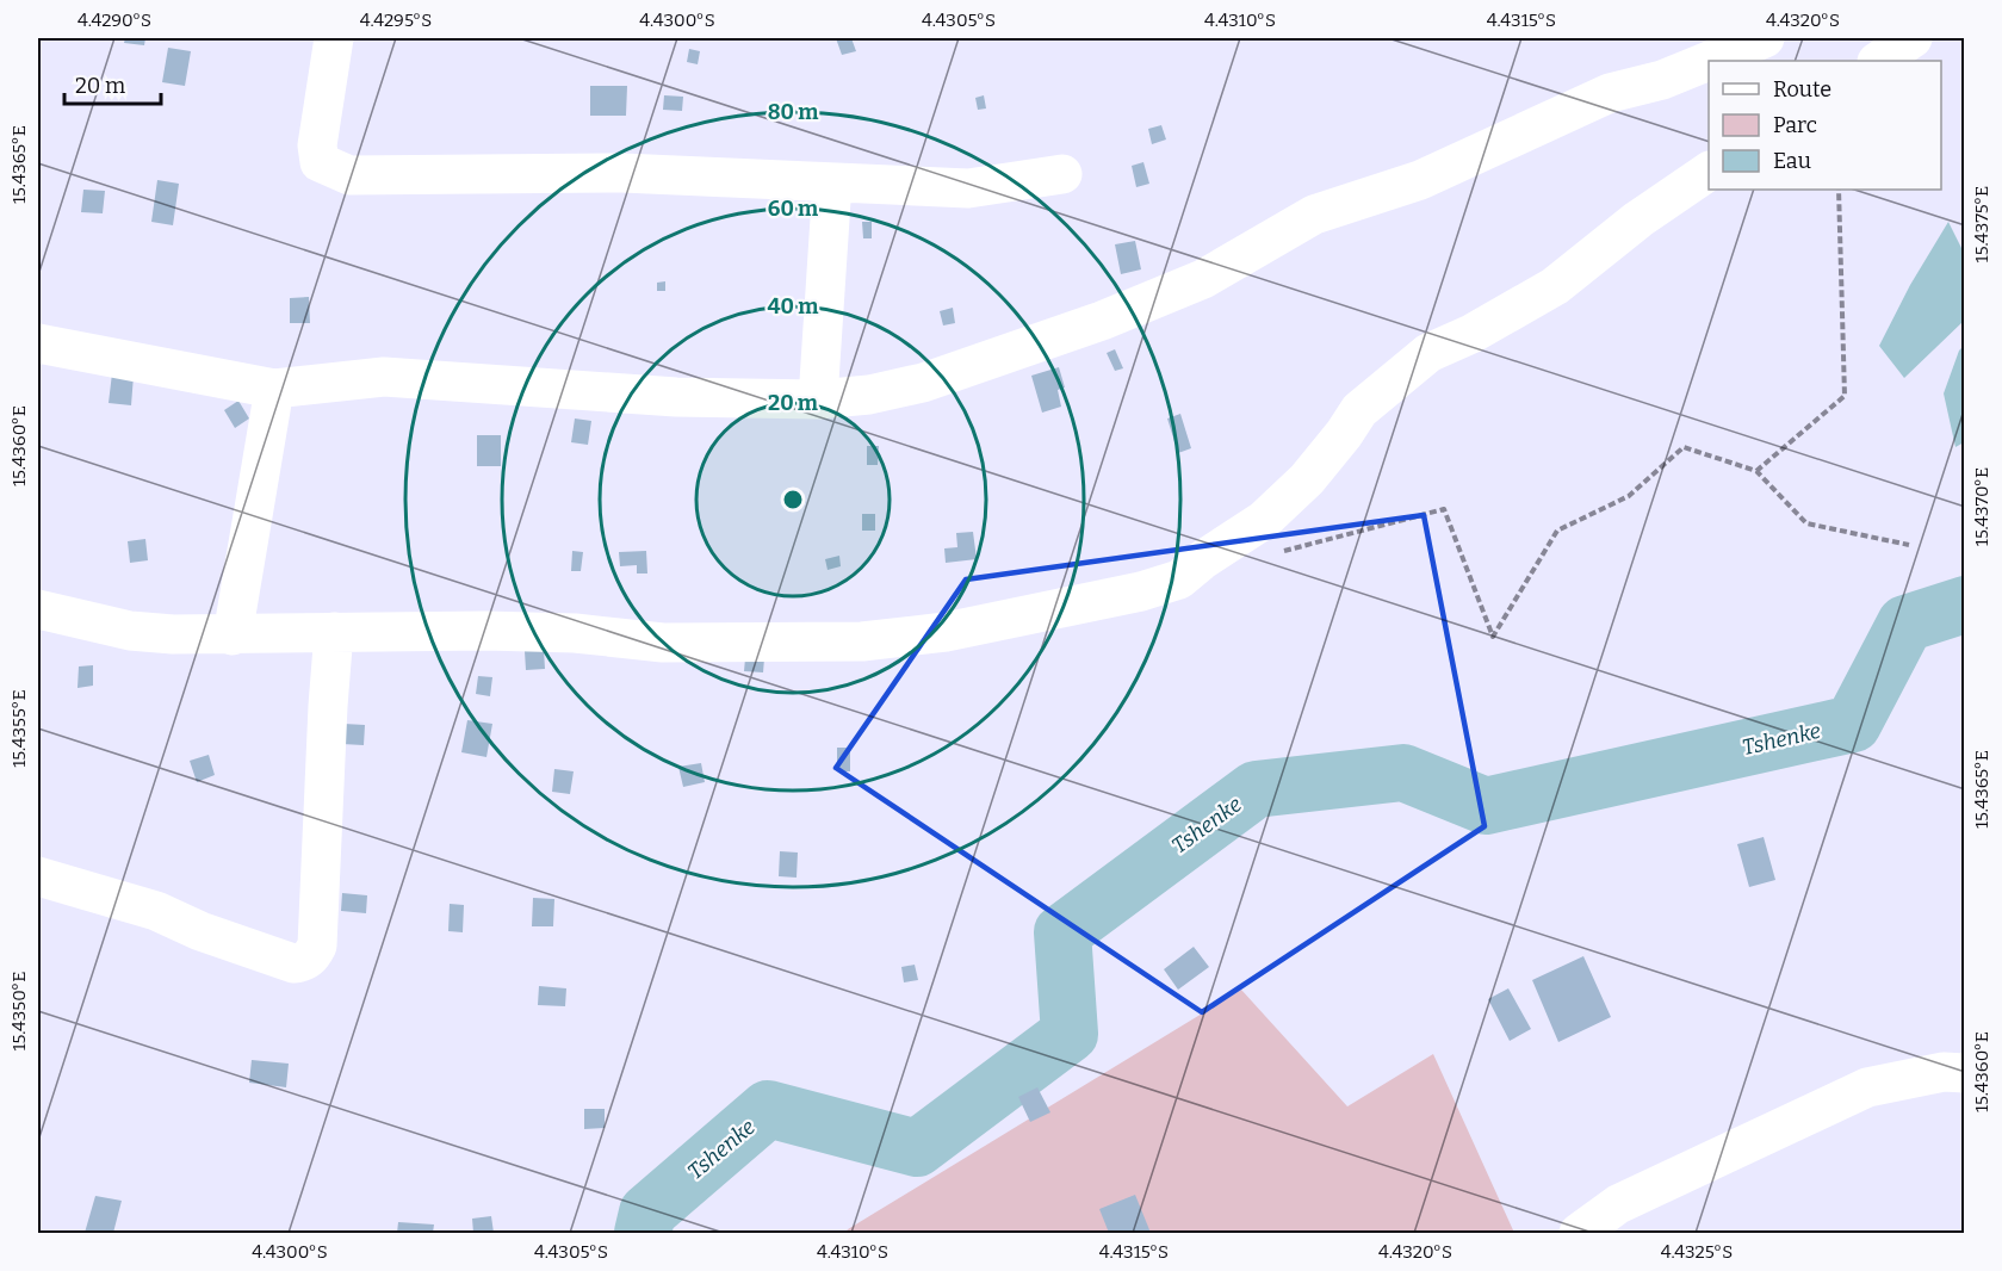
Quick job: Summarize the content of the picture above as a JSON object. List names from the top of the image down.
{
  "water": ["Tshenke"],
  "legend": ["Route", "Parc", "Eau"],
  "scale_bar": "20 m",
  "coordinates": [
    "4.4290°S",
    "4.4295°S",
    "4.4300°S",
    "4.4305°S",
    "4.4310°S",
    "4.4315°S",
    "4.4320°S",
    "15.4365°E",
    "15.4375°E",
    "15.4360°E",
    "15.4370°E",
    "15.4355°E",
    "15.4350°E",
    "4.4325°S"
  ],
  "rings": [
    "80 m",
    "60 m",
    "40 m",
    "20 m"
  ]
}
